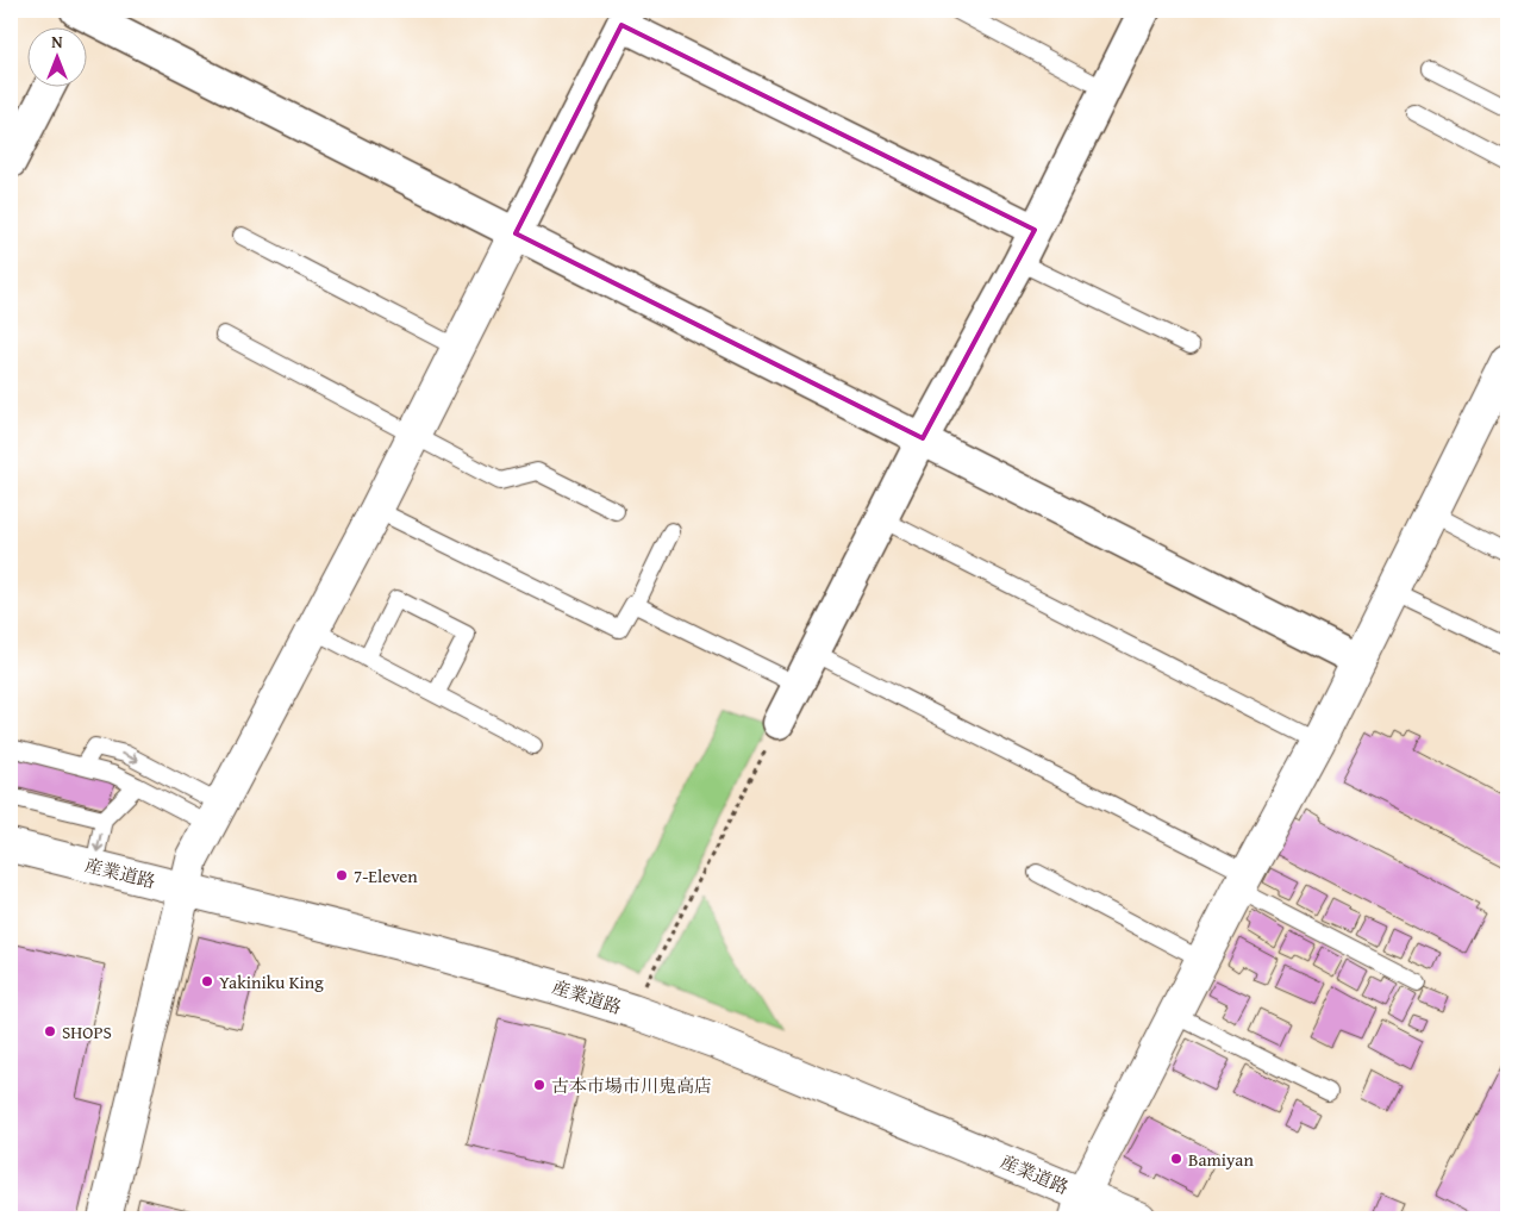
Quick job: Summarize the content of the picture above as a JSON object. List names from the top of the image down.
{
  "streets": {
    "street": ["産業道路"]
  },
  "places": [
    "7-Eleven",
    "Yakiniku King",
    "SHOPS",
    "古本市場市川鬼高店",
    "Bamiyan"
  ],
  "north": "top"
}
